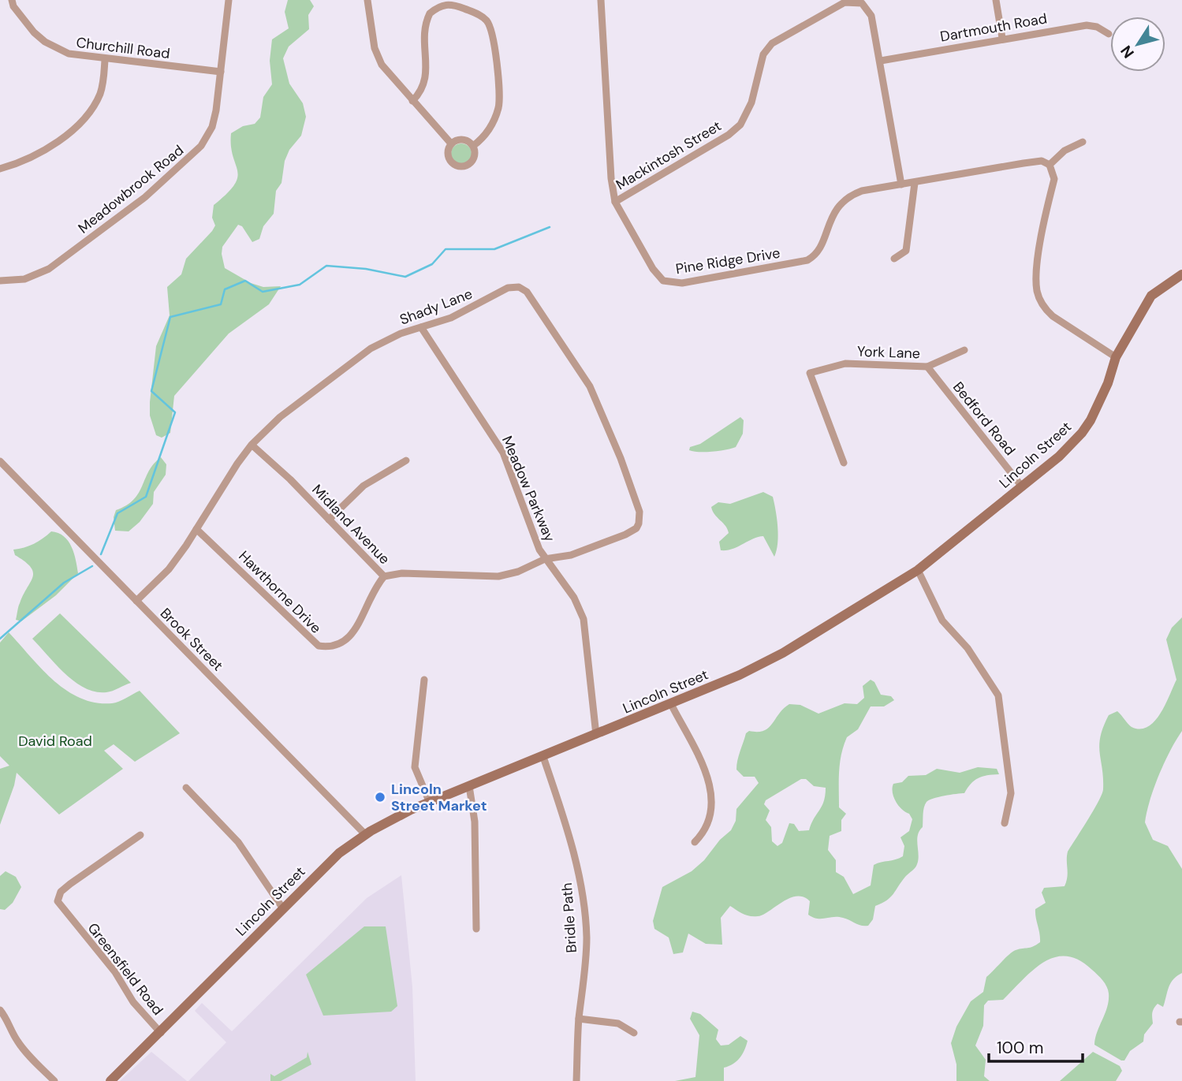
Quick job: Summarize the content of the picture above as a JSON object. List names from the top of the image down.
{
  "streets": {
    "main road": ["Lincoln Street"],
    "street": [
      "Dartmouth Road",
      "Churchill Road",
      "Mackintosh Street",
      "Meadowbrook Road",
      "Pine Ridge Drive",
      "Shady Lane",
      "York Lane",
      "Bedford Road",
      "Meadow Parkway",
      "Midland Avenue",
      "Hawthorne Drive",
      "Brook Street",
      "Bridle Path",
      "Greensfield Road"
    ]
  },
  "crossings": [
    ["Dartmouth Road", "Mackintosh Street"],
    ["Churchill Road", "Meadowbrook Road"],
    ["Mackintosh Street", "Pine Ridge Drive"],
    ["Shady Lane", "Meadow Parkway"],
    ["Shady Lane", "Midland Avenue"],
    ["Shady Lane", "Hawthorne Drive"],
    ["Shady Lane", "Brook Street"],
    ["York Lane", "Bedford Road"],
    ["Bedford Road", "Lincoln Street"],
    ["Lincoln Street", "Meadow Parkway"],
    ["Lincoln Street", "Brook Street"],
    ["Lincoln Street", "Bridle Path"],
    ["Lincoln Street", "Greensfield Road"],
    ["Meadow Parkway", "Midland Avenue"],
    ["Midland Avenue", "Hawthorne Drive"]
  ],
  "parks": ["David Road"],
  "places": ["Lincoln Street Market"],
  "scale_bar": "100 m",
  "north": "bottom left"
}
